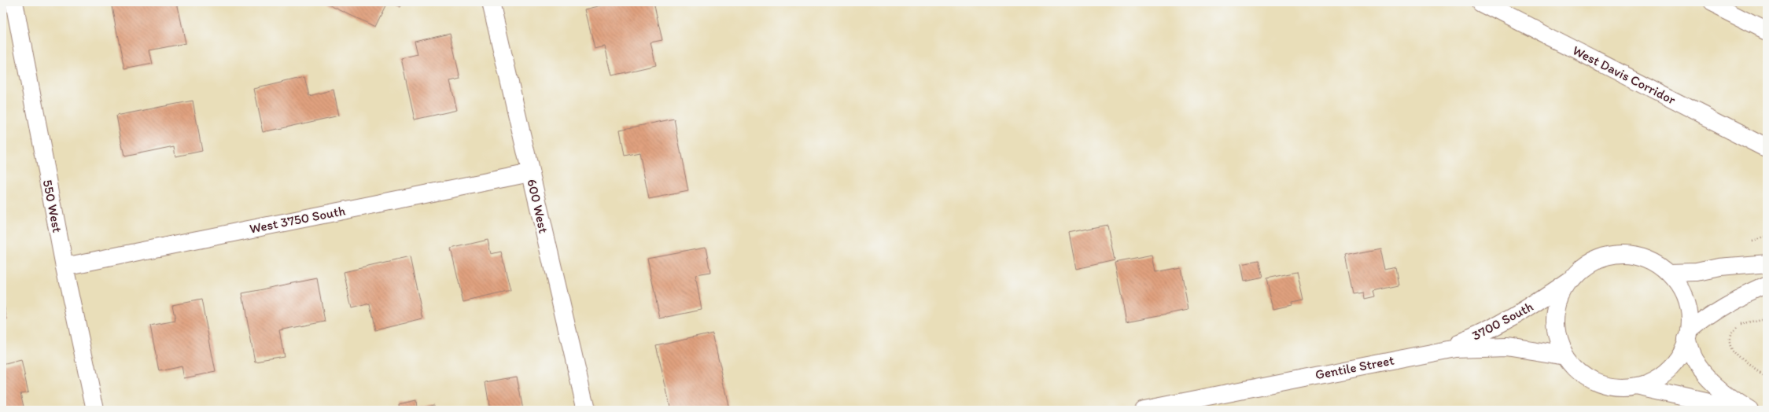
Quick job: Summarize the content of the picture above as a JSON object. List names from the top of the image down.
{
  "streets": {
    "main road": [
      "West Davis Corridor",
      "550 West",
      "600 West",
      "West 3750 South",
      "3700 South",
      "Gentile Street"
    ]
  },
  "crossings": [
    ["550 West", "West 3750 South"],
    ["600 West", "West 3750 South"],
    ["3700 South", "Gentile Street"]
  ]
}
